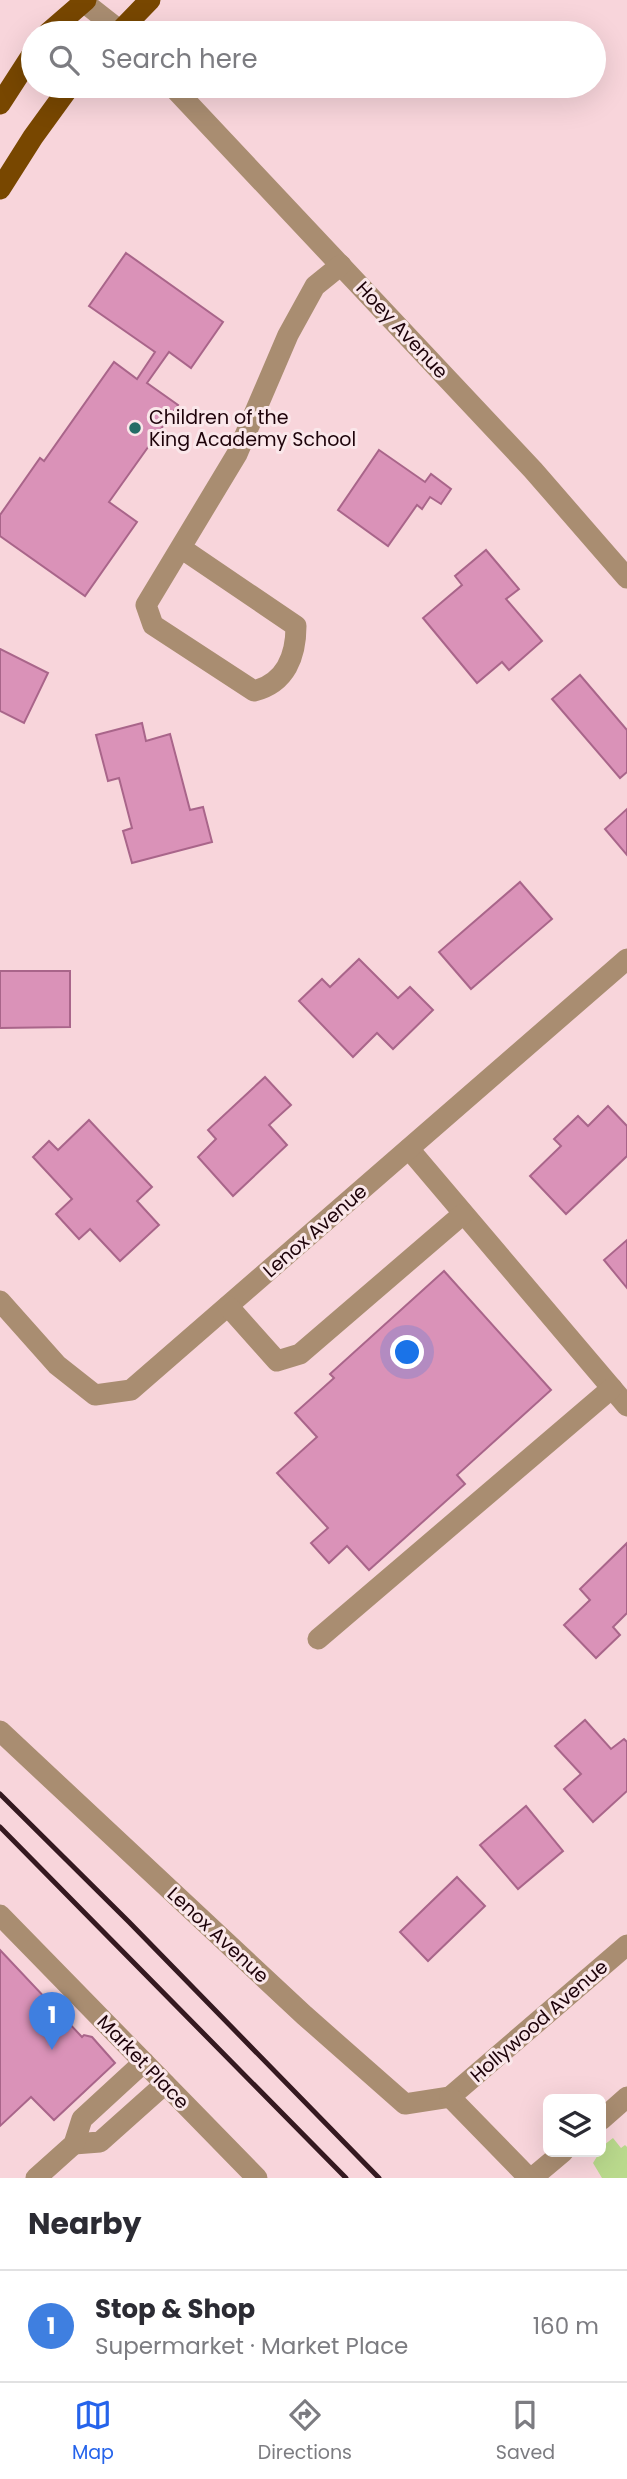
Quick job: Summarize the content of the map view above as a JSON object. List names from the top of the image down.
{
  "streets": {
    "street": [
      "Hoey Avenue",
      "Lenox Avenue",
      "Hollywood Avenue",
      "Market Place"
    ]
  },
  "crossings": [
    ["Lenox Avenue", "Hollywood Avenue"]
  ],
  "places": ["Children of the King Academy School"],
  "page": {
    "search": "Search here",
    "pins": "1",
    "heading": "Nearby",
    "list": [
      {
        "mark": "1",
        "name": "Stop & Shop",
        "note": "Supermarket · Market Place",
        "value": "160 m"
      }
    ],
    "nav": ["Map", "Directions", "Saved"]
  }
}
